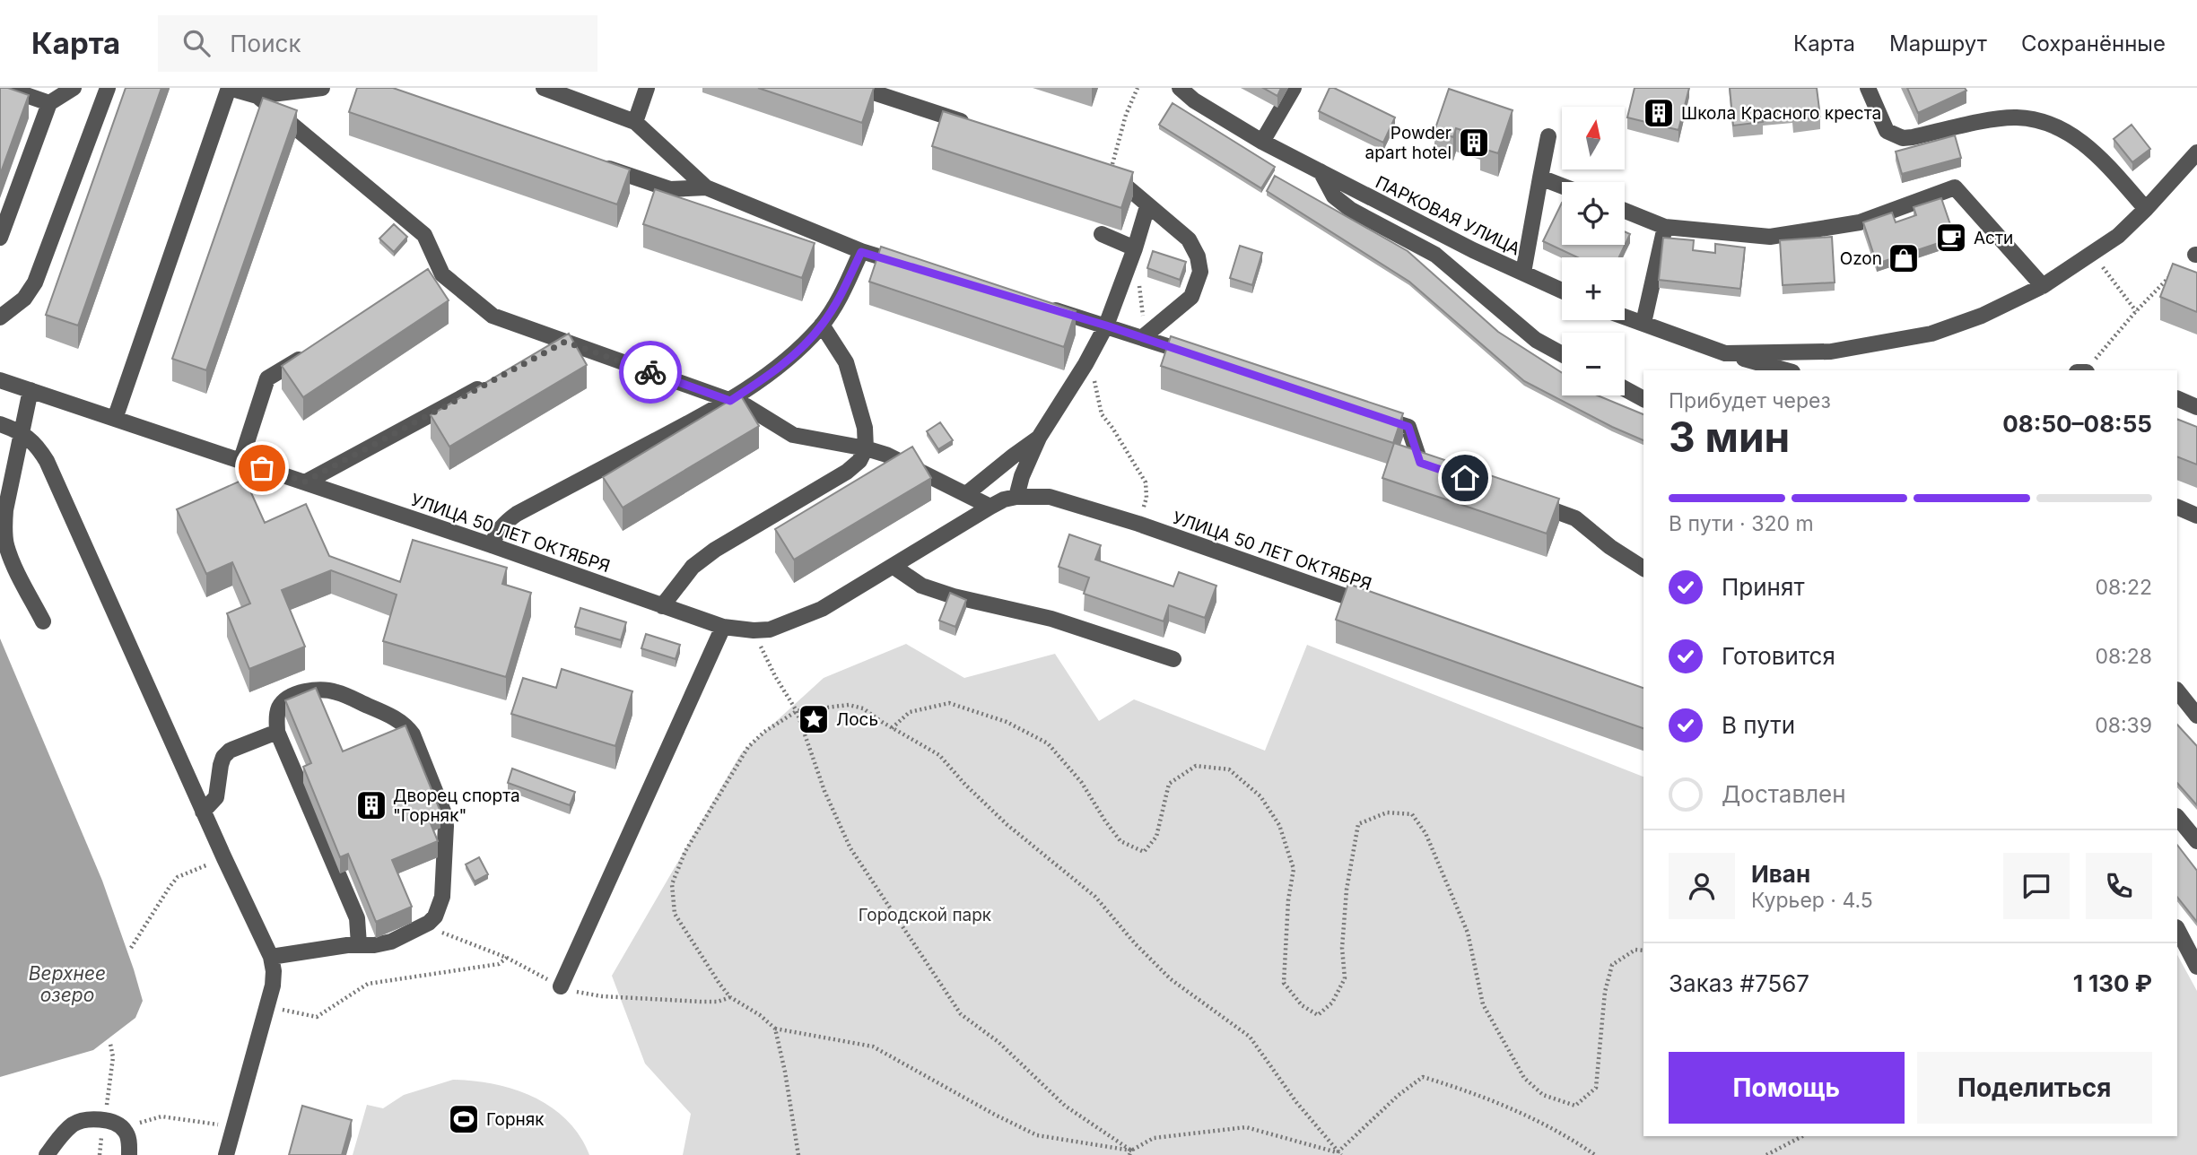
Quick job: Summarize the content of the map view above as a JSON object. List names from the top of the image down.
{
  "streets": {
    "street": ["ПАРКОВАЯ УЛИЦА", "УЛИЦА 50 ЛЕТ ОКТЯБРЯ"]
  },
  "water": ["Верхнее озеро"],
  "parks": ["Городской парк"],
  "places": {
    "building": ["Школа Красного креста", "Powder apart hotel", "Дворец спорта \"Горняк\""],
    "cafe": ["Асти"],
    "shop": ["Ozon"],
    "place": ["Лось"],
    "sports": ["Горняк"]
  },
  "north": "top",
  "page": {
    "header": "Карта",
    "search": "Поиск",
    "nav": ["Карта", "Маршрут", "Сохранённые"],
    "map_buttons": ["+", "−"],
    "heading": ["3 мин", "Прибудет через", "08:50–08:55"],
    "panel": [
      "Иван",
      "Курьер · 4.5",
      "Заказ #7567",
      "1 130 ₽"
    ],
    "bar": "В пути · 320 m",
    "list": [
      ["Принят", "08:22"],
      ["Готовится", "08:28"],
      ["В пути", "08:39"],
      "Доставлен"
    ],
    "buttons": ["Помощь", "Поделиться"]
  }
}
